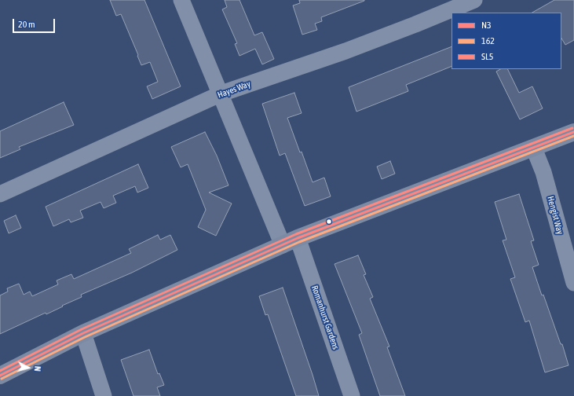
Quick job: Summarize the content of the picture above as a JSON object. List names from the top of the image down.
{
  "streets": {
    "street": ["Hayes Way", "Hengist Way", "Romanhurst Gardens"]
  },
  "crossings": [
    ["Hayes Way", "Romanhurst Gardens"]
  ],
  "lines": ["transit line SL5", "transit line N3", "transit line 162"],
  "legend": ["N3", "162", "SL5"],
  "scale_bar": "20 m",
  "north": "right"
}
